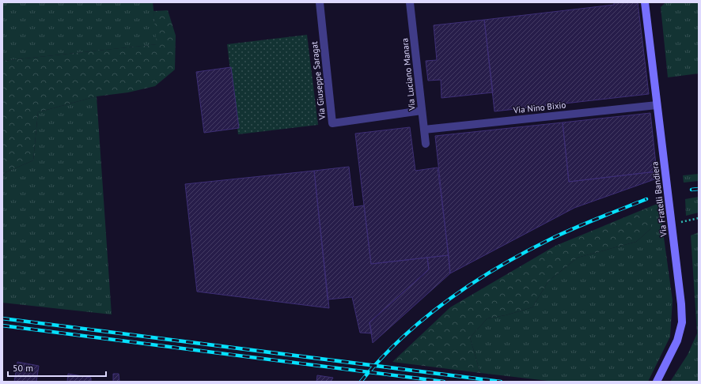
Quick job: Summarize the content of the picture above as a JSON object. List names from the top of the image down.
{
  "streets": {
    "street": [
      "Via Luciano Manara",
      "Via Giuseppe Saragat",
      "Via Nino Bixio",
      "Via Fratelli Bandiera"
    ]
  },
  "crossings": [
    ["Via Luciano Manara", "Via Giuseppe Saragat"],
    ["Via Luciano Manara", "Via Nino Bixio"],
    ["Via Nino Bixio", "Via Fratelli Bandiera"]
  ],
  "scale_bar": "50 m"
}
